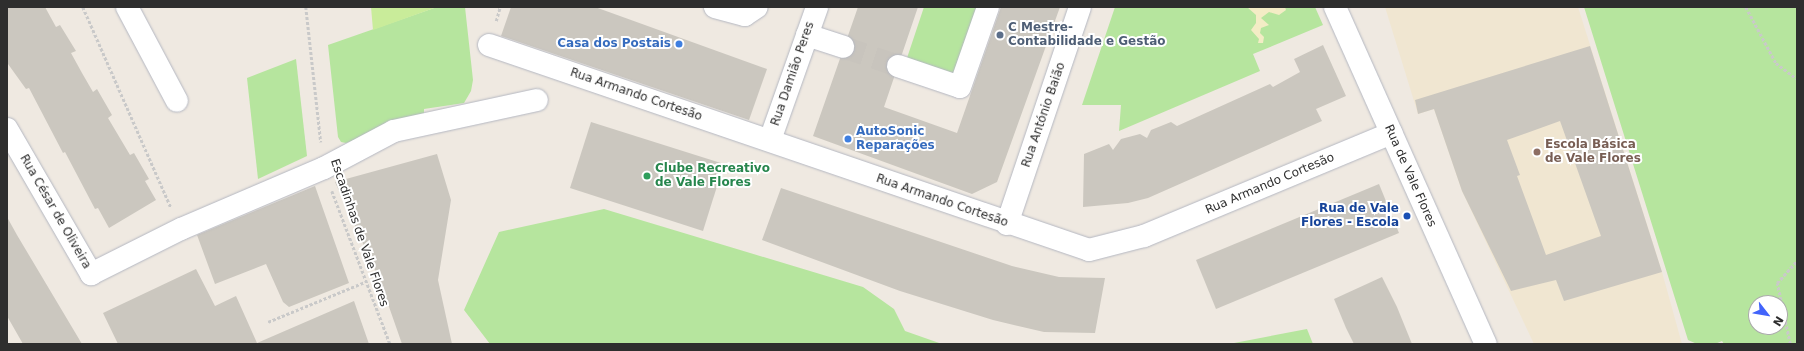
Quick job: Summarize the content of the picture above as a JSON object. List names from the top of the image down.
{
  "streets": {
    "street": [
      "Rua Damião Peres",
      "Rua Armando Cortesão",
      "Rua António Baião",
      "Rua de Vale Flores",
      "Rua César de Oliveira"
    ],
    "path": ["Escadinhas de Vale Flores"]
  },
  "crossings": [
    ["Rua Damião Peres", "Rua Armando Cortesão"],
    ["Rua Armando Cortesão", "Rua António Baião"],
    ["Rua Armando Cortesão", "Rua de Vale Flores"]
  ],
  "places": [
    "C Mestre- Contabilidade e Gestão",
    "Casa dos Postais",
    "AutoSonic Reparações",
    "Escola Básica de Vale Flores",
    "Clube Recreativo de Vale Flores",
    "Rua de Vale Flores - Escola"
  ],
  "north": "bottom right"
}
